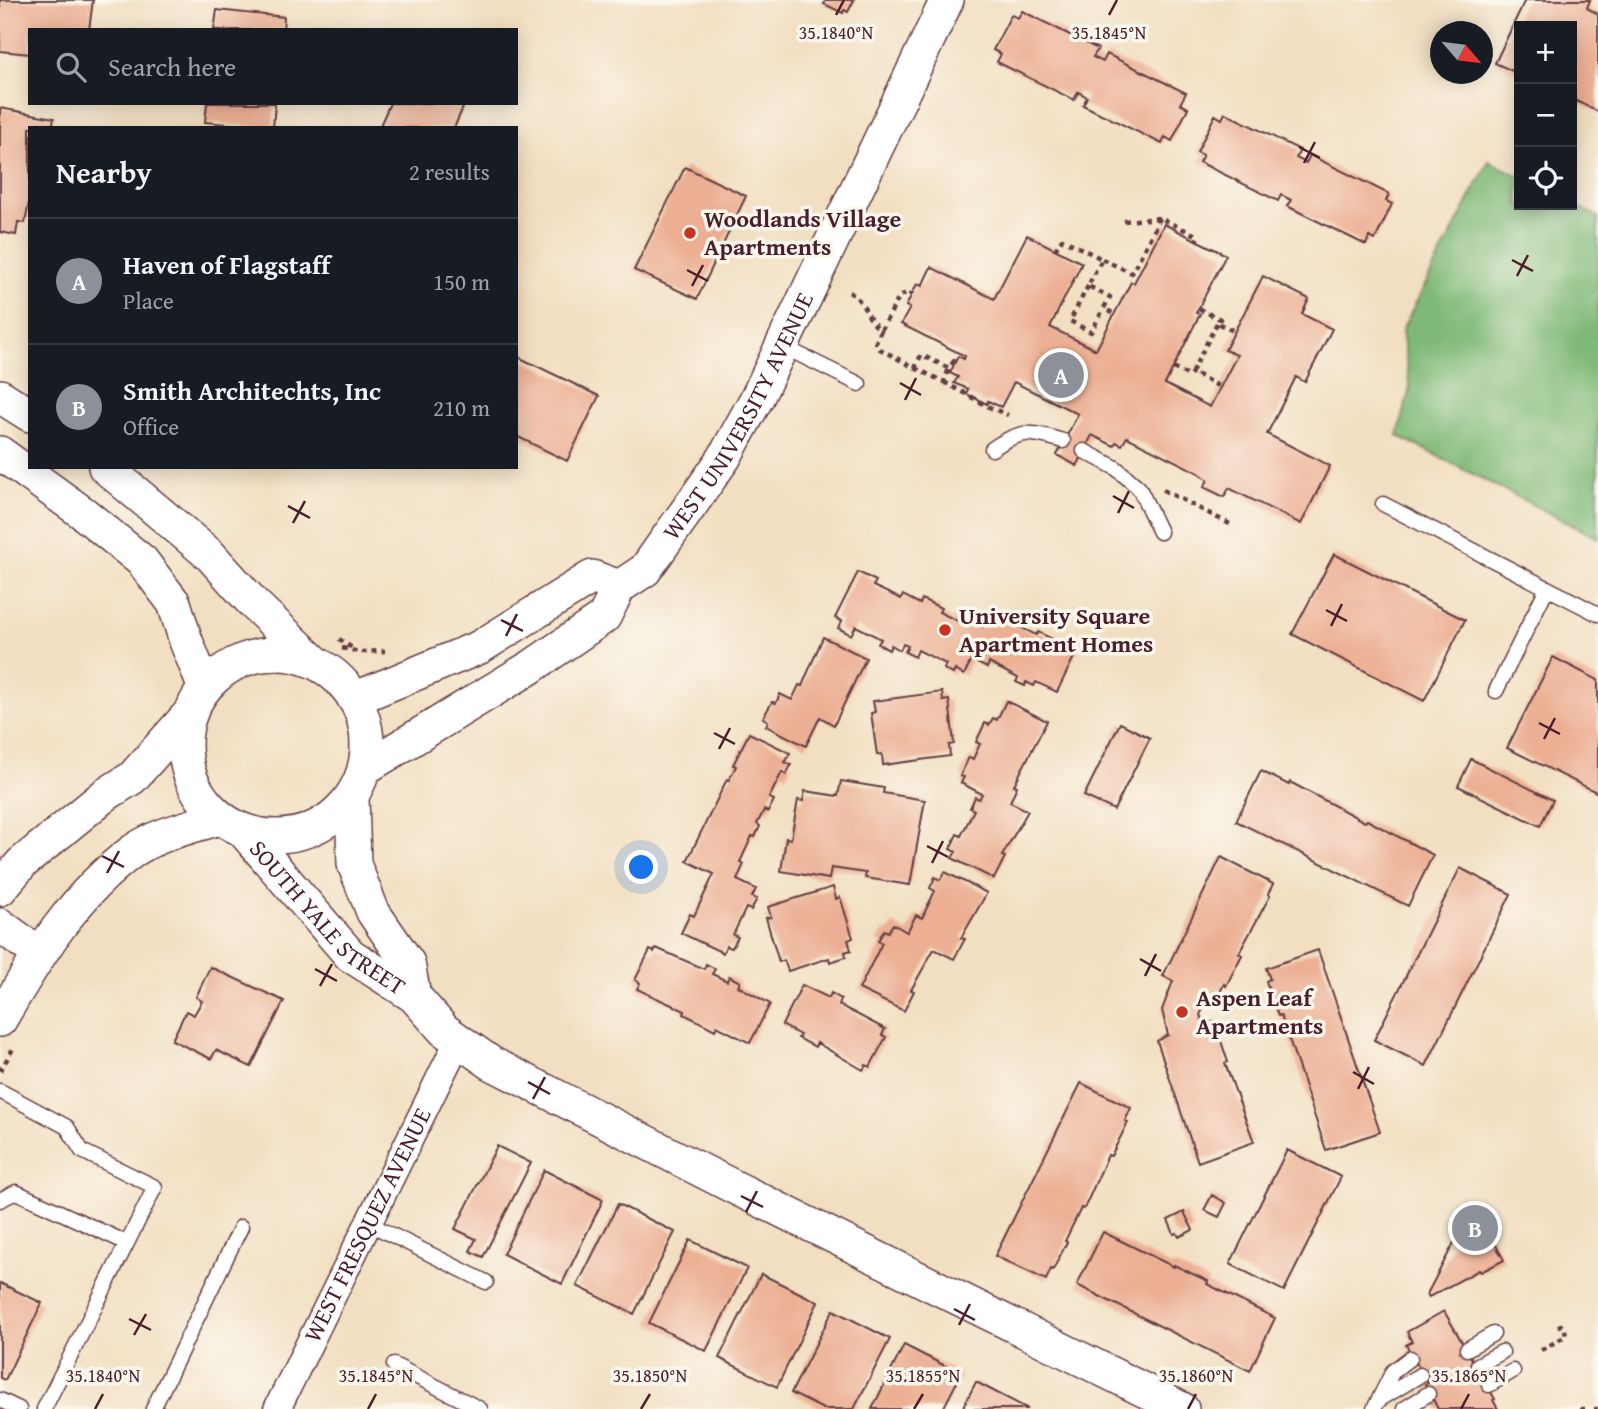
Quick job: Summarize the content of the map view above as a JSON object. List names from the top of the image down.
{
  "streets": {
    "street": ["WEST UNIVERSITY AVENUE", "SOUTH YALE STREET", "WEST FRESQUEZ AVENUE"]
  },
  "crossings": [
    ["WEST UNIVERSITY AVENUE", "SOUTH YALE STREET"],
    ["SOUTH YALE STREET", "WEST FRESQUEZ AVENUE"]
  ],
  "places": ["Woodlands Village Apartments", "University Square Apartment Homes", "Aspen Leaf Apartments"],
  "north": "bottom right",
  "page": {
    "map_buttons": ["+", "−"],
    "search": "Search here",
    "heading": ["Nearby", "2 results"],
    "list": [
      {
        "mark": "A",
        "name": "Haven of Flagstaff",
        "note": "Place",
        "value": "150 m"
      },
      {
        "mark": "B",
        "name": "Smith Architechts, Inc",
        "note": "Office",
        "value": "210 m"
      }
    ],
    "pins": ["A", "B"]
  },
  "coordinates": [
    "35.1840°N",
    "35.1845°N",
    "35.1850°N",
    "35.1855°N",
    "35.1860°N",
    "35.1865°N"
  ]
}
